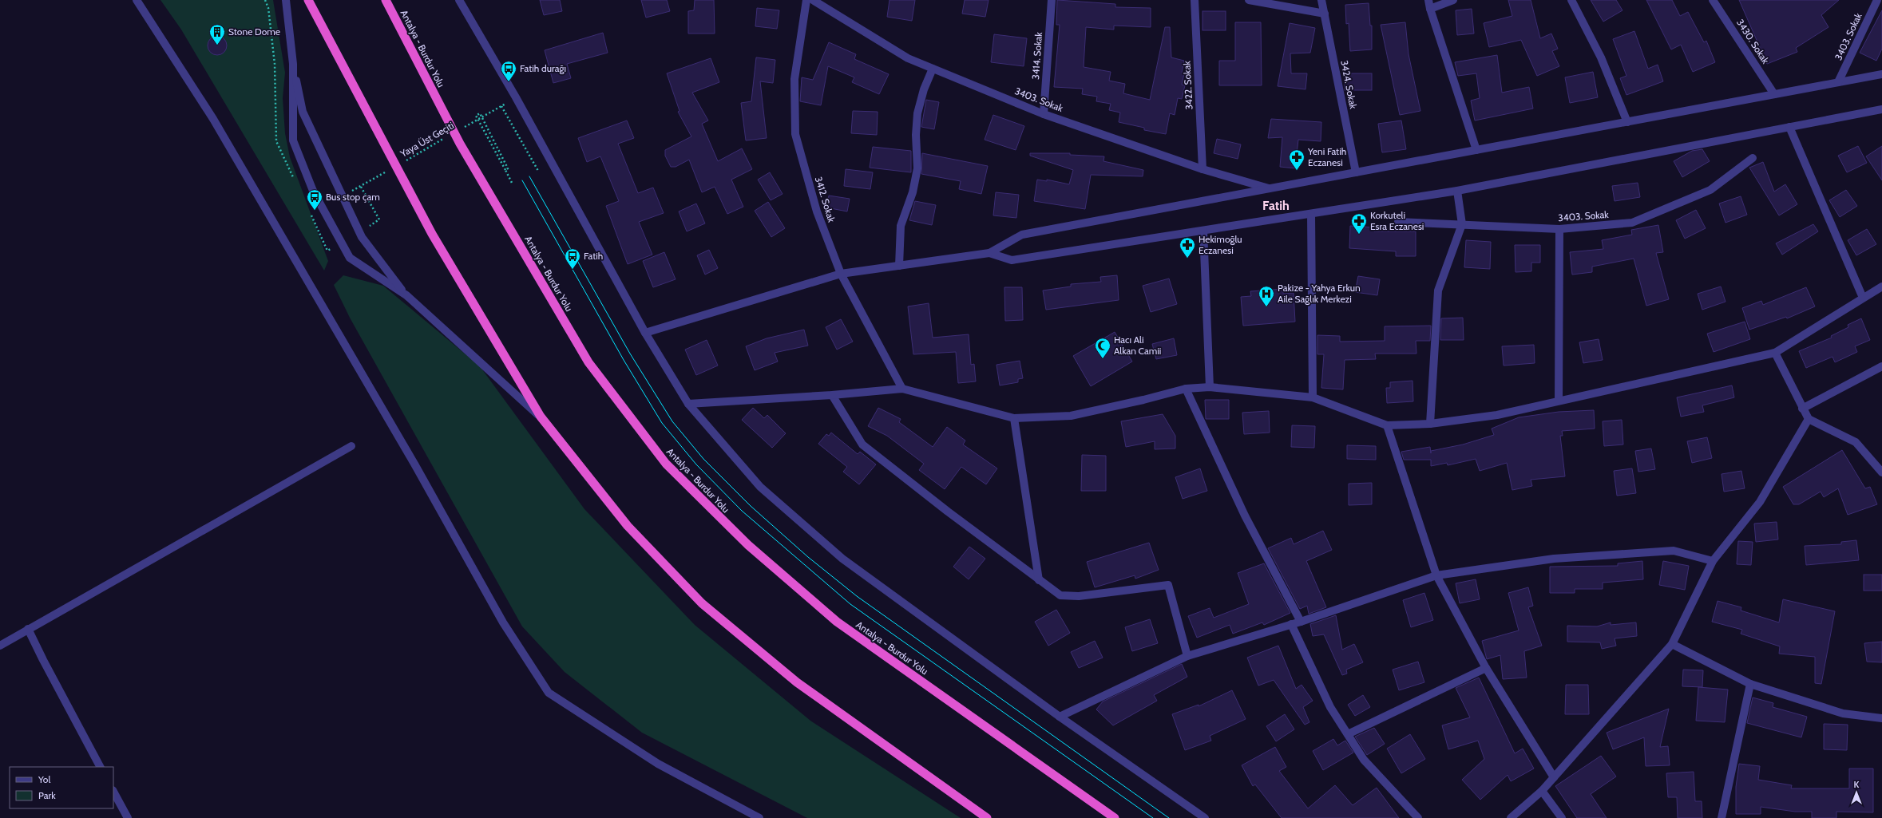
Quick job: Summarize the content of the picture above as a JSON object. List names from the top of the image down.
{
  "streets": {
    "highway": ["Antalya - Burdur Yolu"],
    "street": [
      "3403. Sokak",
      "3430. Sokak",
      "3414. Sokak",
      "3424. Sokak",
      "3422. Sokak",
      "3412. Sokak"
    ],
    "path": ["Yaya Üst Geçiti"]
  },
  "crossings": [
    ["3403. Sokak", "3414. Sokak"],
    ["3403. Sokak", "3422. Sokak"]
  ],
  "districts": ["Fatih"],
  "places": {
    "building": ["Stone Dome"],
    "bus stop": ["Fatih durağı", "Bus stop çam", "Fatih"],
    "pharmacy": ["Yeni Fatih Eczanesi", "Korkuteli Esra Eczanesi", "Hekimoğlu Eczanesi"],
    "hospital": ["Pakize - Yahya Erkun Aile Sağlık Merkezi"],
    "mosque": ["Hacı Ali Alkan Camii"]
  },
  "legend": ["Yol", "Park"],
  "north": "top"
}
